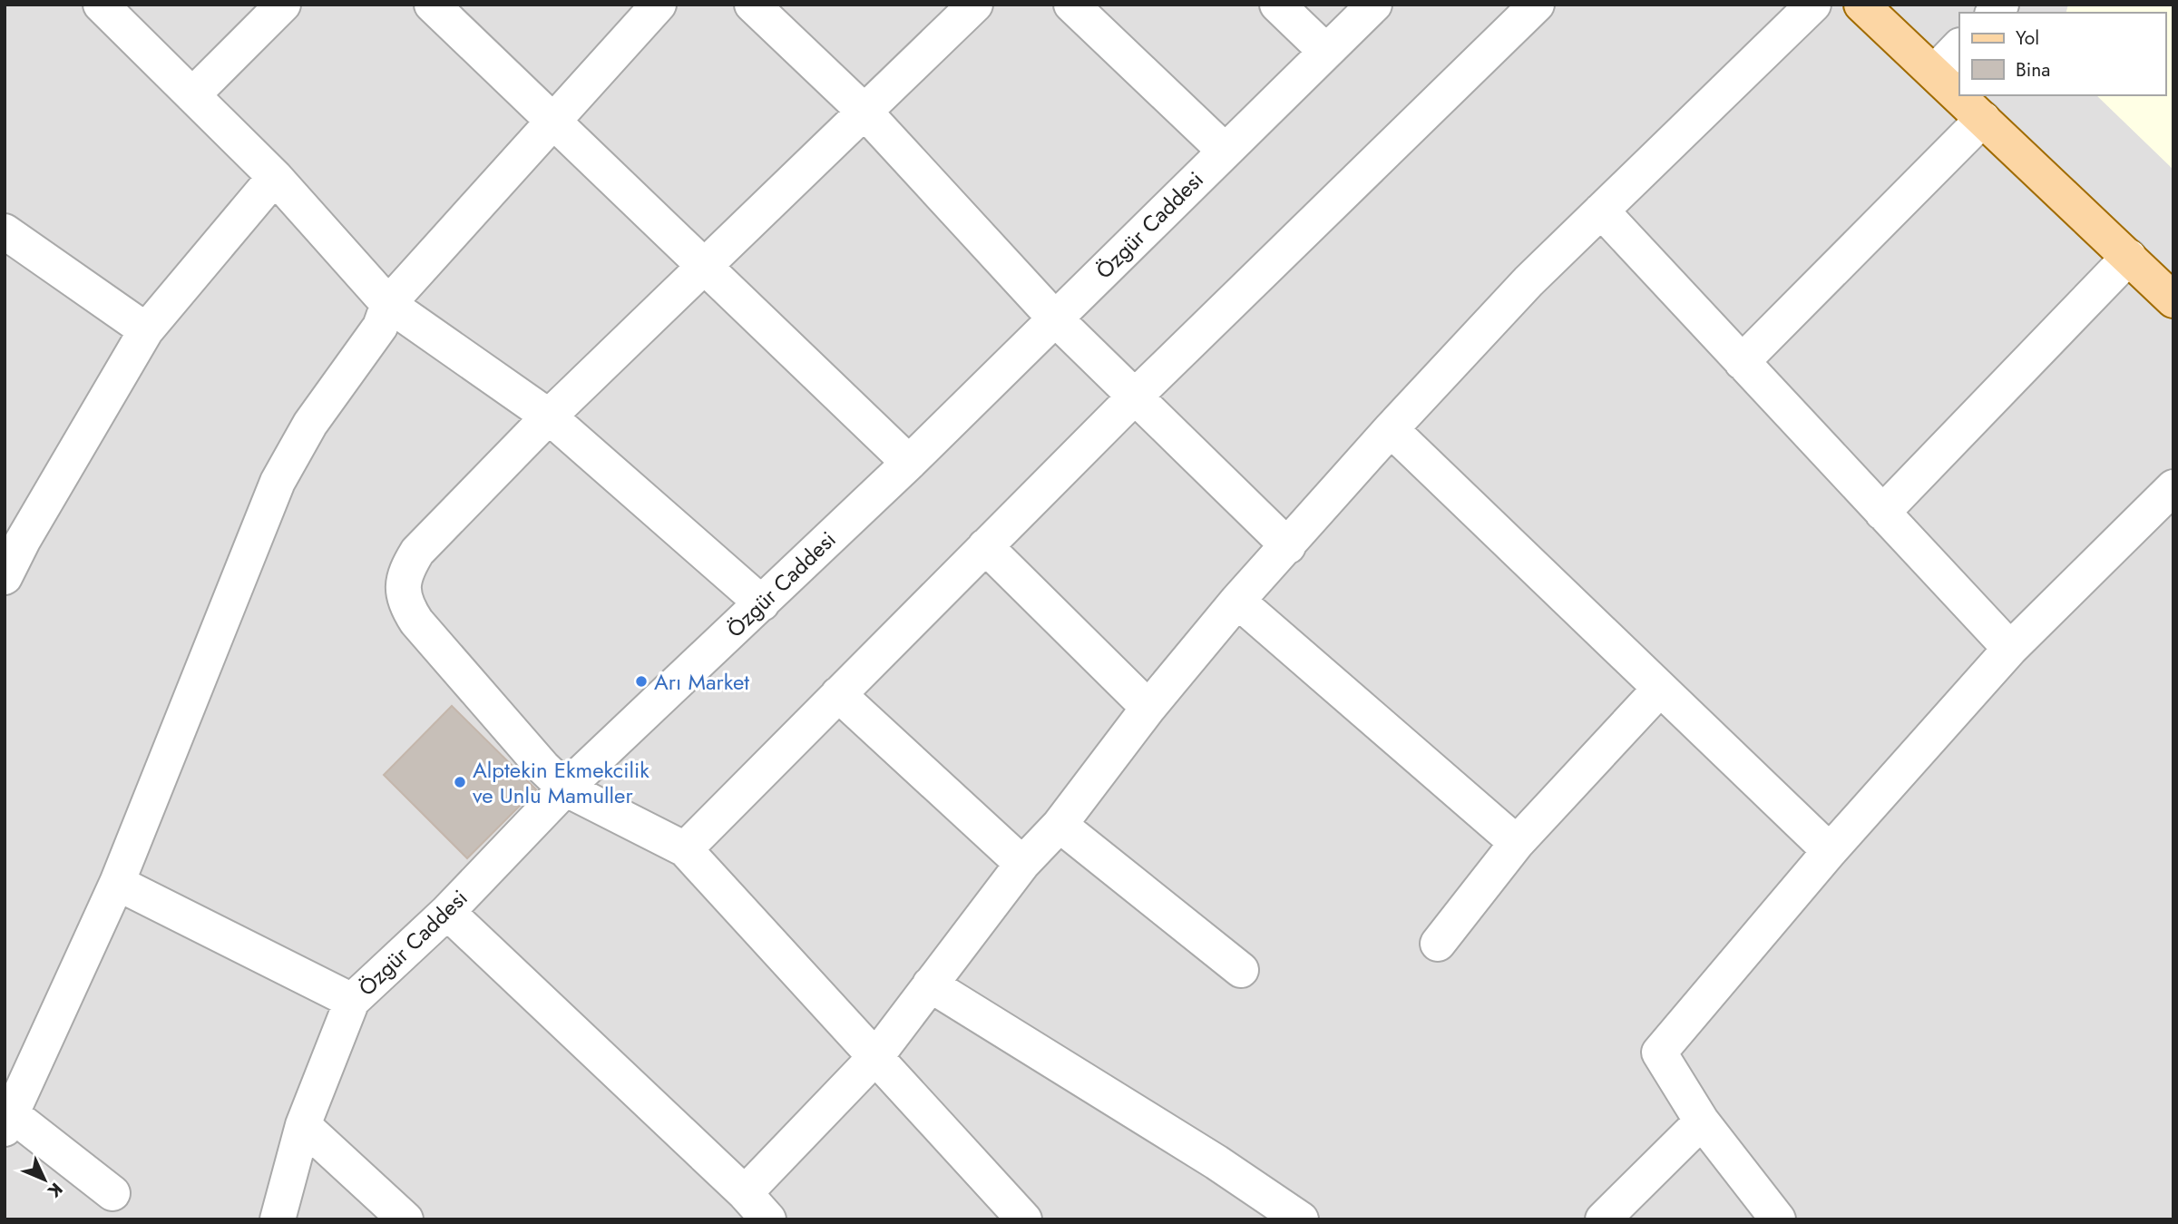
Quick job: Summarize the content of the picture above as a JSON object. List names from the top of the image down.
{
  "streets": {
    "street": ["Özgür Caddesi"]
  },
  "places": ["Arı Market", "Alptekin Ekmekcilik ve Unlu Mamuller"],
  "legend": ["Yol", "Bina"],
  "north": "bottom right"
}
